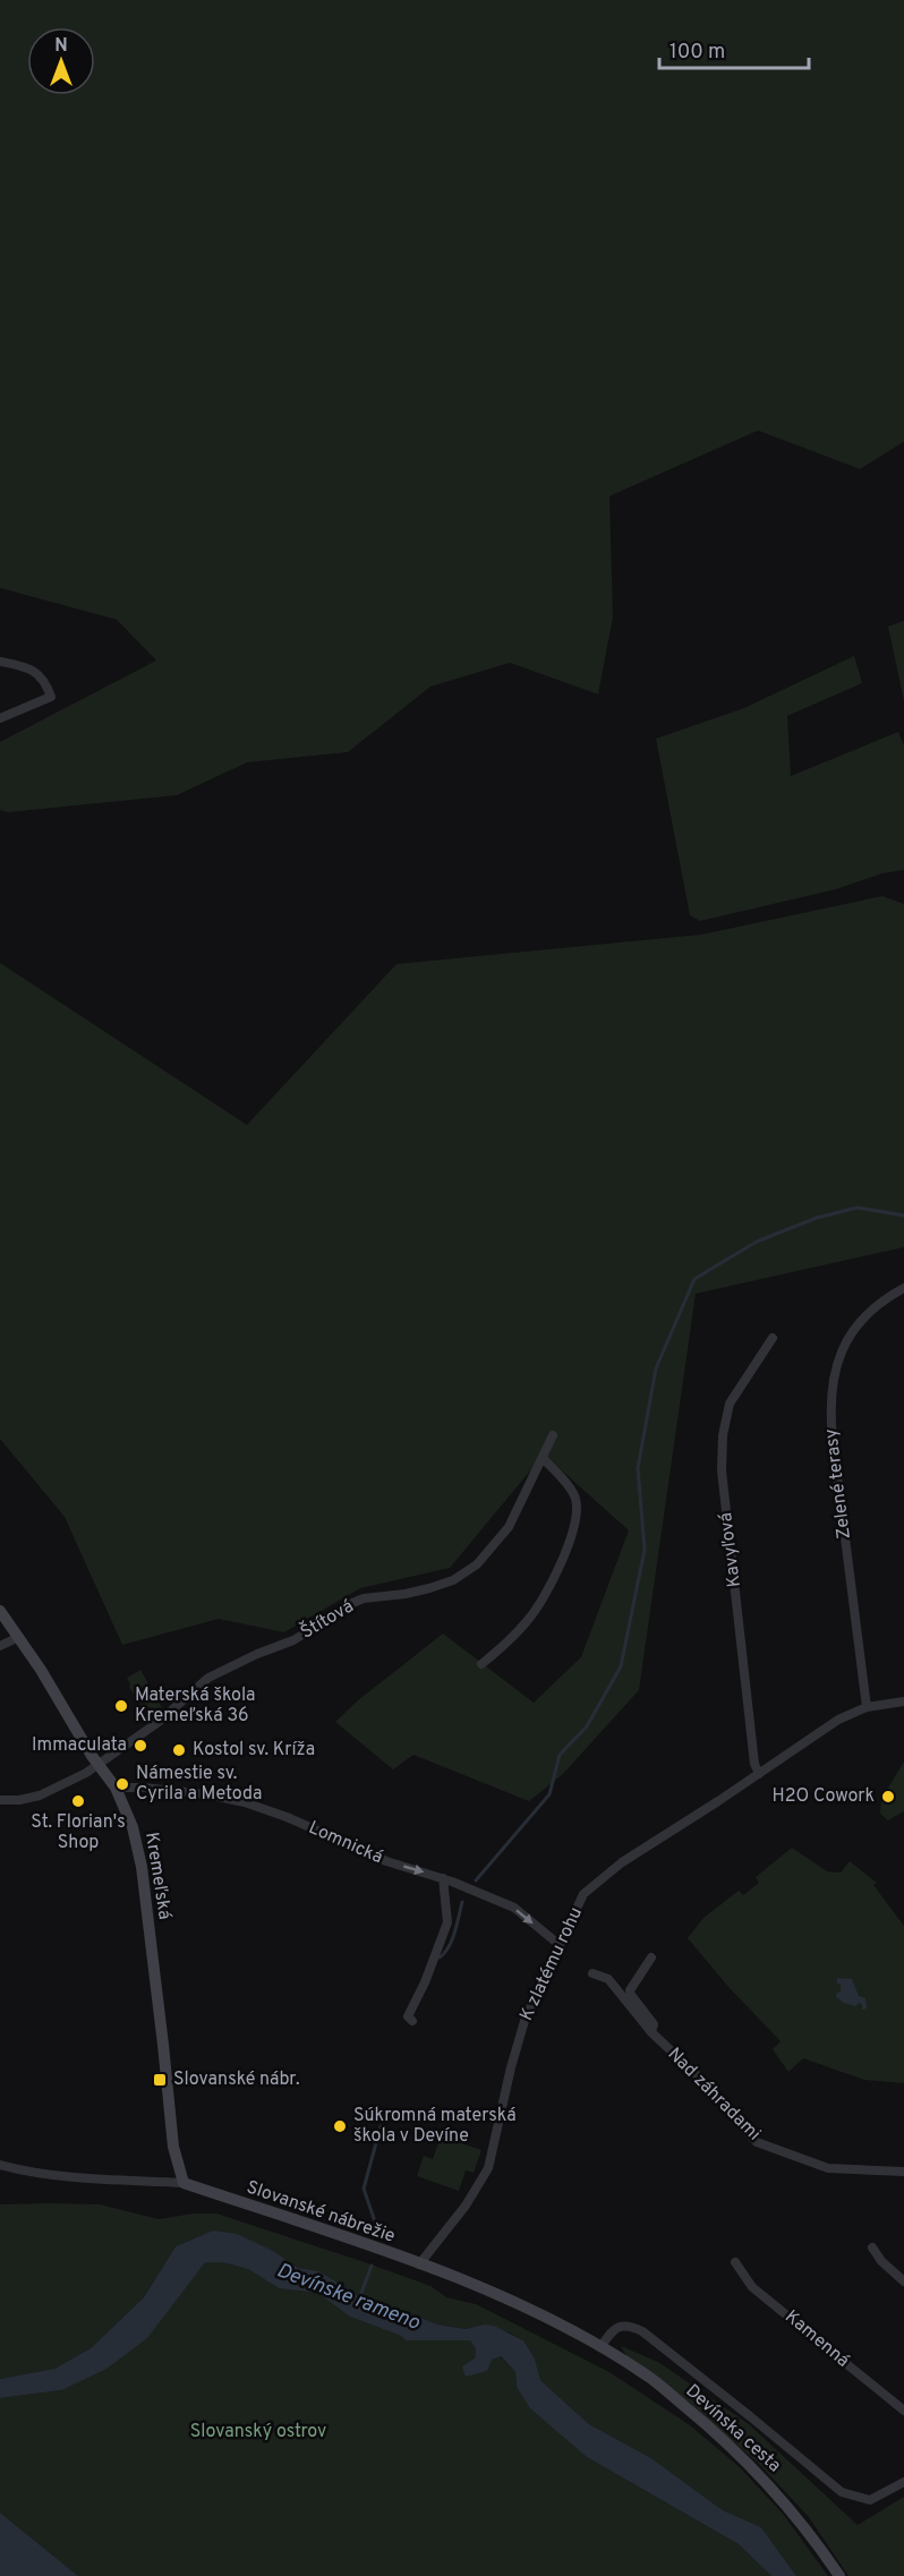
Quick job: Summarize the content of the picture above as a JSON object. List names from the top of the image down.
{
  "streets": {
    "street": [
      "Zelené terasy",
      "Kavyľová",
      "Štítová",
      "Lomnická",
      "Kremeľská",
      "K zlatému rohu",
      "Nad záhradami",
      "Slovanské nábrežie",
      "Kamenná",
      "Devínska cesta"
    ]
  },
  "crossings": [
    ["Zelené terasy", "K zlatému rohu"],
    ["Kavyľová", "K zlatému rohu"],
    ["Štítová", "Kremeľská"],
    ["Lomnická", "Kremeľská"],
    ["Lomnická", "K zlatému rohu"],
    ["Kremeľská", "Slovanské nábrežie"],
    ["K zlatému rohu", "Slovanské nábrežie"],
    ["Slovanské nábrežie", "Devínska cesta"]
  ],
  "one_way": ["Lomnická"],
  "water": ["Devínske rameno"],
  "parks": ["Slovanský ostrov"],
  "places": {
    "other": [
      "Materská škola Kremeľská 36",
      "Immaculata",
      "Kostol sv. Kríža",
      "Námestie sv. Cyrila a Metoda",
      "H2O Cowork",
      "St. Florian's Shop",
      "Súkromná materská škola v Devíne"
    ],
    "transit": ["Slovanské nábr."]
  },
  "scale_bar": "100 m",
  "north": "top"
}
